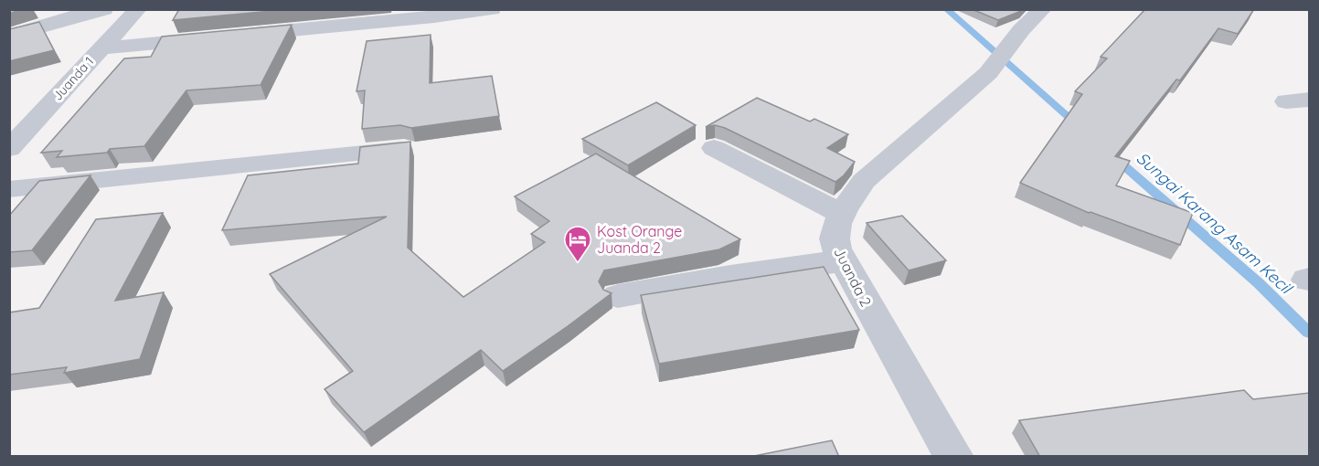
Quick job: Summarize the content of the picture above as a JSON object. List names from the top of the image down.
{
  "streets": {
    "street": ["Juanda 1", "Juanda 2"]
  },
  "water": ["Sungai Karang Asam Kecil"],
  "places": {
    "hotel": ["Kost Orange Juanda 2"]
  }
}
